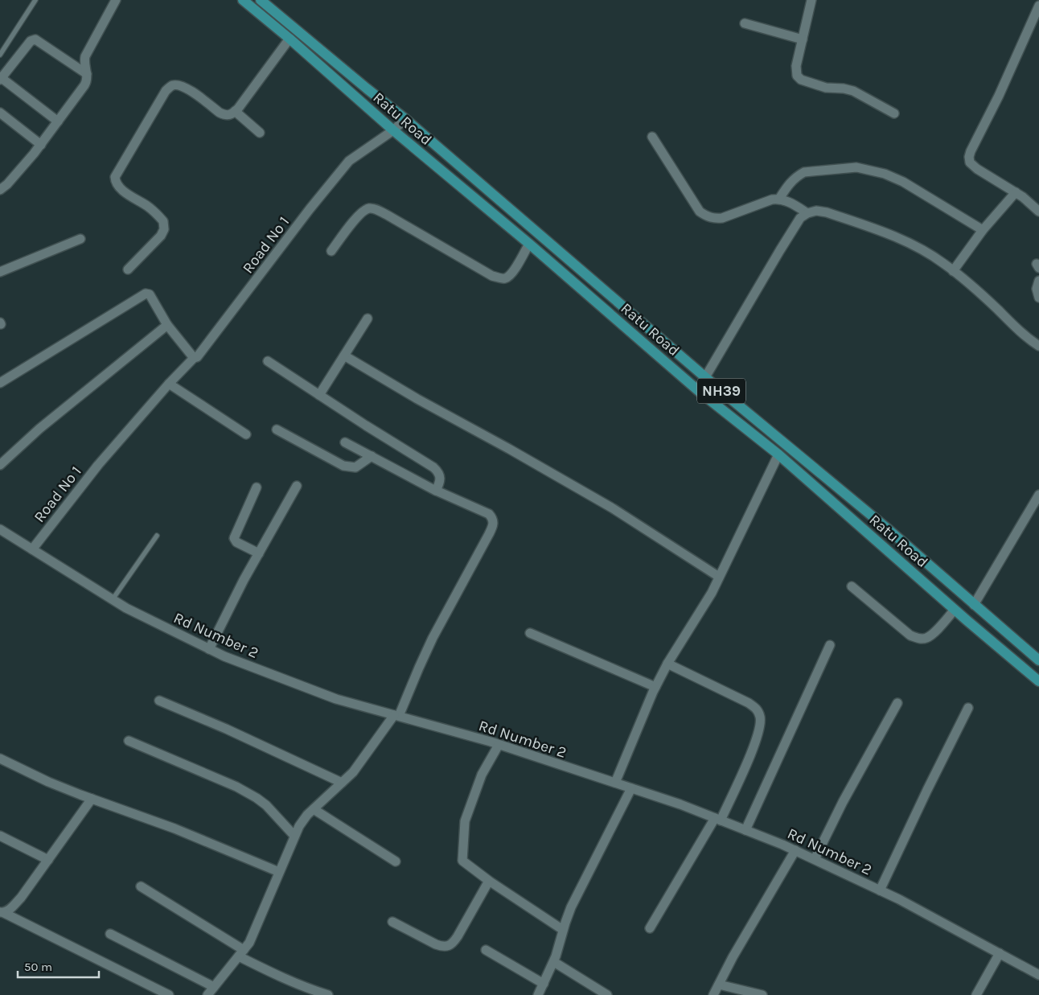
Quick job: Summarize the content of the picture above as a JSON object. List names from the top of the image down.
{
  "streets": {
    "main road": ["Ratu Road", "NH39"],
    "street": ["Road No 1", "Rd Number 2"]
  },
  "crossings": [
    ["Ratu Road", "Road No 1"],
    ["Road No 1", "Rd Number 2"]
  ],
  "scale_bar": "50 m"
}
